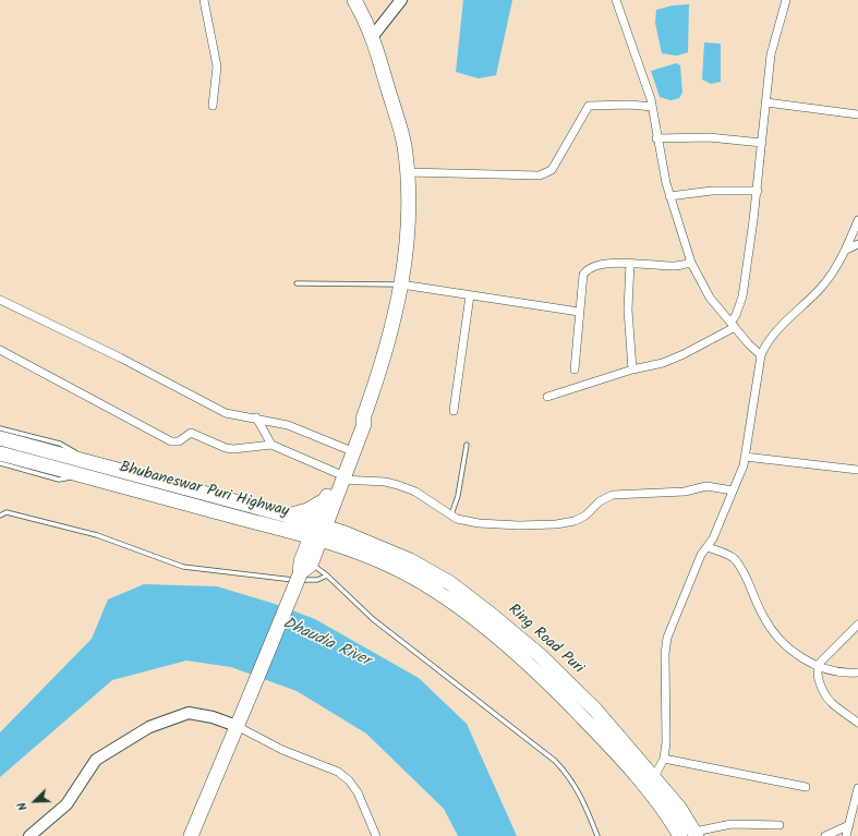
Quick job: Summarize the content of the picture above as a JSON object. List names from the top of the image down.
{
  "streets": {
    "highway": ["Bhubaneswar Puri Highway", "Ring Road Puri"]
  },
  "crossings": [
    ["Bhubaneswar Puri Highway", "Ring Road Puri"]
  ],
  "water": ["Dhaudia River"],
  "north": "bottom left"
}
